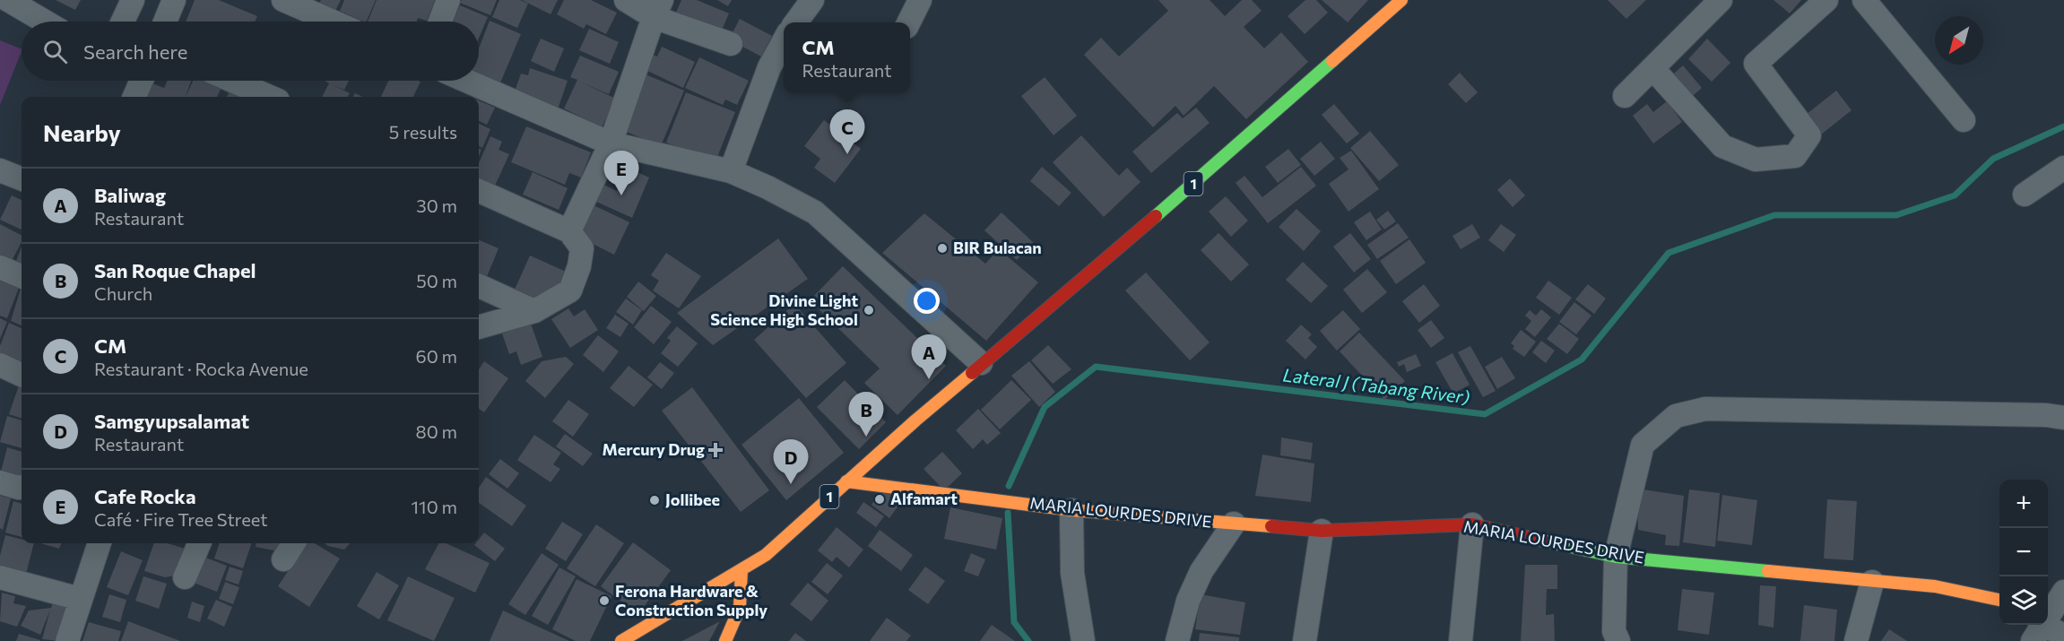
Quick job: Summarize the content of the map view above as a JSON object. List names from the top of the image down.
{
  "streets": {
    "main road": ["1", "MARIA LOURDES DRIVE"]
  },
  "crossings": [
    ["1", "MARIA LOURDES DRIVE"]
  ],
  "water": ["Lateral J (Tabang River)"],
  "places": {
    "other": [
      "BIR Bulacan",
      "Divine Light Science High School",
      "Alfamart",
      "Jollibee",
      "Ferona Hardware & Construction Supply"
    ],
    "health": ["Mercury Drug"]
  },
  "north": "bottom left",
  "page": {
    "search": "Search here",
    "popup": ["CM", "Restaurant"],
    "heading": ["Nearby", "5 results"],
    "pins": [
      "C",
      "E",
      "A",
      "B",
      "D"
    ],
    "list": [
      {
        "mark": "A",
        "name": "Baliwag",
        "note": "Restaurant",
        "value": "30 m"
      },
      {
        "mark": "B",
        "name": "San Roque Chapel",
        "note": "Church",
        "value": "50 m"
      },
      {
        "mark": "C",
        "name": "CM",
        "note": "Restaurant · Rocka Avenue",
        "value": "60 m"
      },
      {
        "mark": "D",
        "name": "Samgyupsalamat",
        "note": "Restaurant",
        "value": "80 m"
      },
      {
        "mark": "E",
        "name": "Cafe Rocka",
        "note": "Café · Fire Tree Street",
        "value": "110 m"
      }
    ],
    "map_buttons": ["+", "−"]
  }
}
